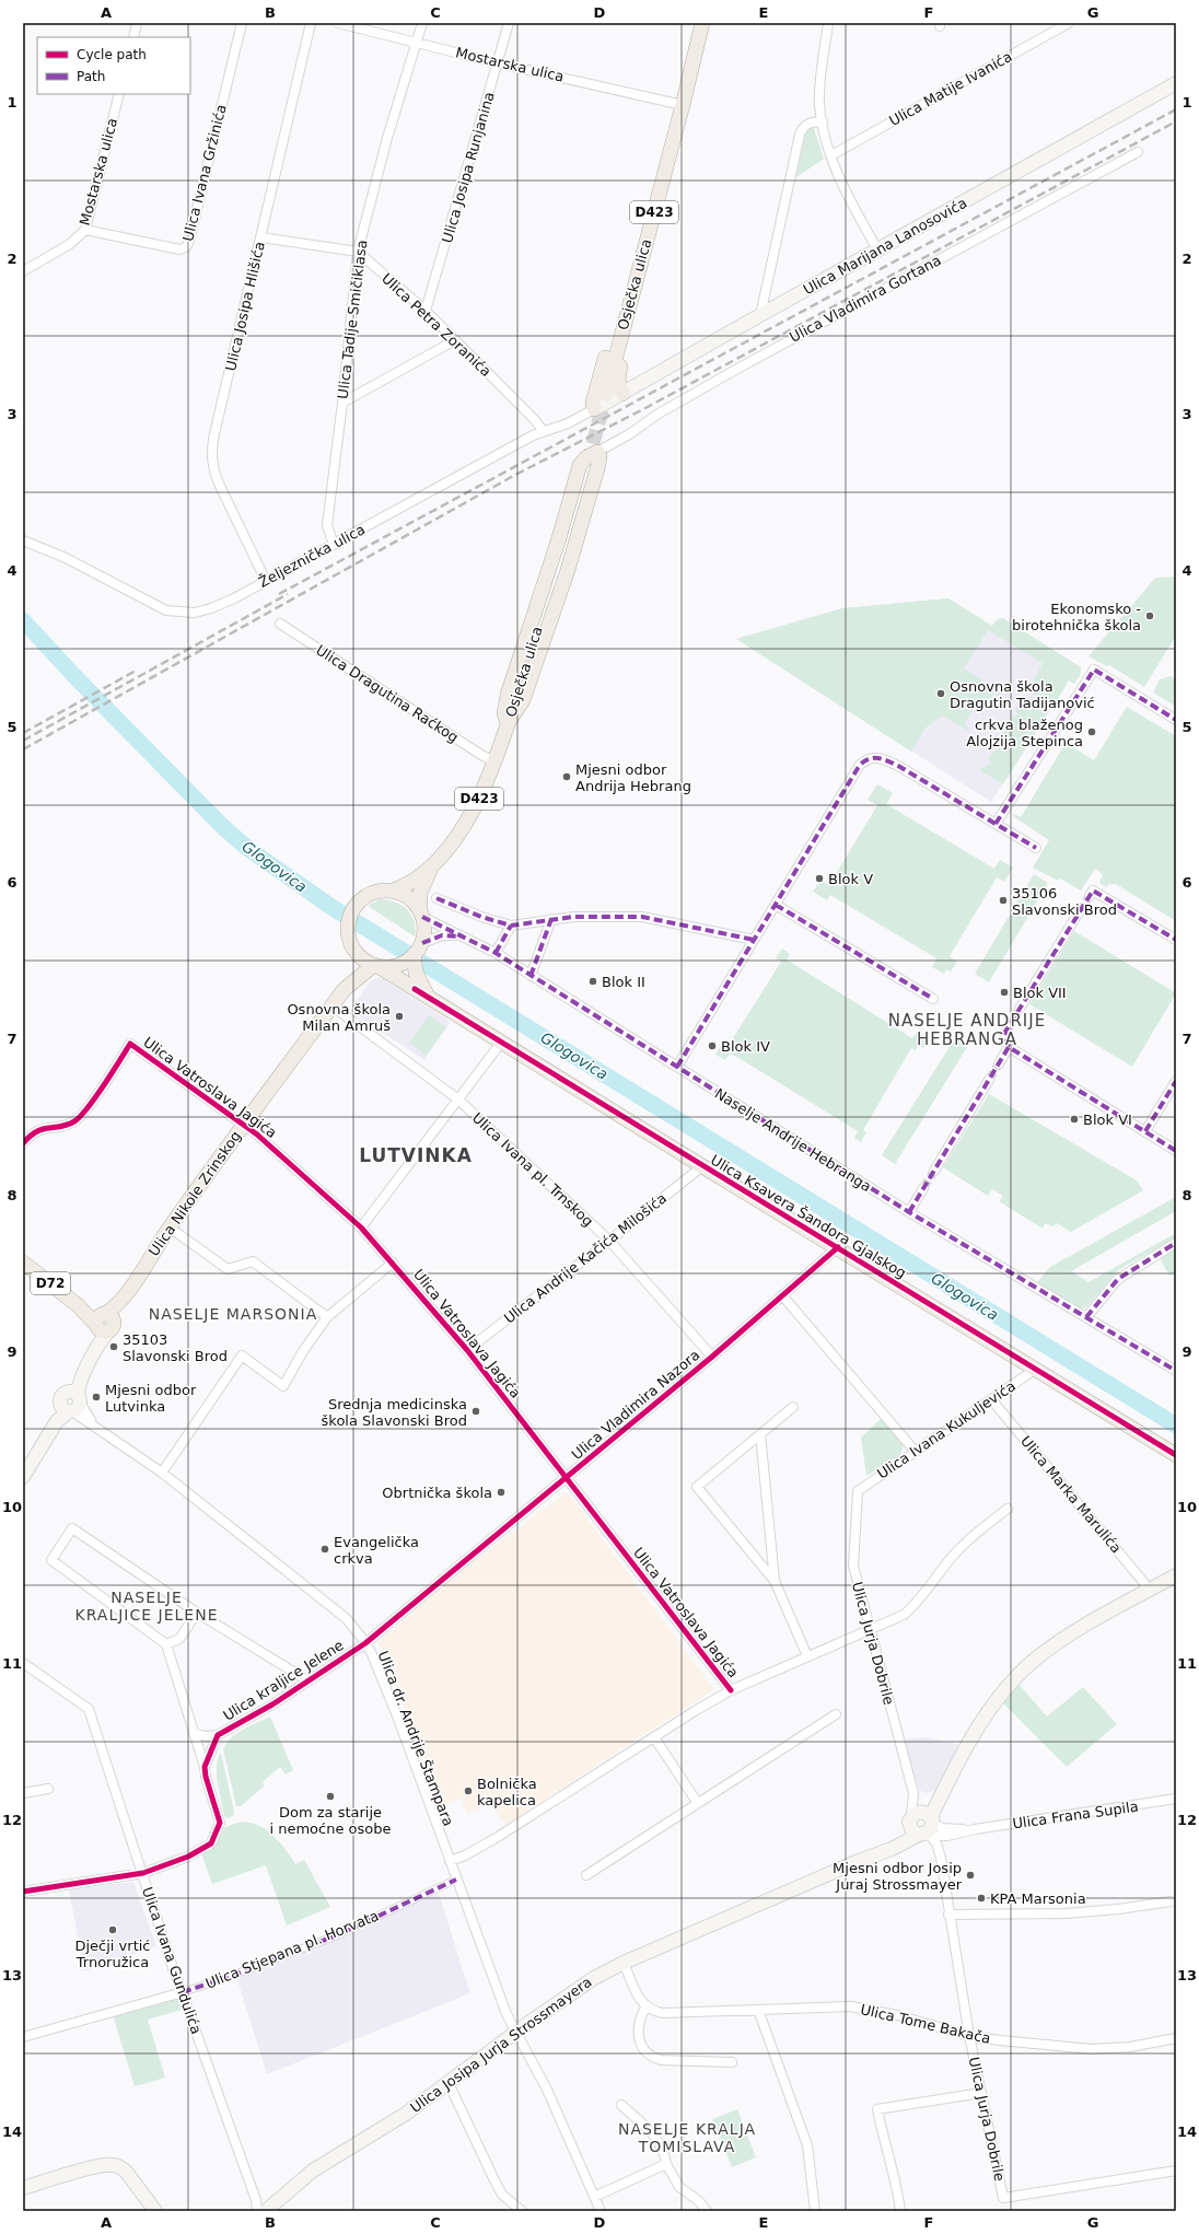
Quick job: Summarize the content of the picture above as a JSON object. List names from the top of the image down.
{
  "streets": {
    "main road": [
      "D423",
      "Ulica Marijana Lanosovića",
      "Osječka ulica",
      "Ulica Nikole Zrinskog",
      "Ulica Ksavera Šandora Gjalskog",
      "D72",
      "Ulica Josipa Jurja Strossmayera"
    ],
    "street": [
      "Mostarska ulica",
      "Ulica Matije Ivanića",
      "Ulica Josipa Runjanina",
      "Ulica Ivana Gržinića",
      "Ulica Vladimira Gortana",
      "Ulica Josipa Hlišića",
      "Ulica Tadije Smičiklasa",
      "Ulica Petra Zoranića",
      "Željeznička ulica",
      "Ulica Dragutina Raćkog",
      "Ulica Vatroslava Jagića",
      "Naselje Andrije Hebranga",
      "Ulica Ivana pl. Trnskog",
      "Ulica Andrije Kačića Milošića",
      "Ulica Vladimira Nazora",
      "Ulica Ivana Kukuljevića",
      "Ulica Marka Marulića",
      "Ulica Jurja Dobrile",
      "Ulica kraljice Jelene",
      "Ulica dr. Andrije Štampara",
      "Ulica Frana Supila",
      "Ulica Stjepana pl. Horvata",
      "Ulica Ivana Gundulića",
      "Ulica Tome Bakača"
    ]
  },
  "crossings": [
    ["Mostarska ulica", "Ulica Josipa Runjanina"],
    ["Mostarska ulica", "Ulica Ivana Gržinića"],
    ["Mostarska ulica", "Osječka ulica"],
    ["Mostarska ulica", "Ulica Tadije Smičiklasa"],
    ["Ulica Josipa Runjanina", "Ulica Petra Zoranića"],
    ["D423", "Osječka ulica"],
    ["D423", "Naselje Andrije Hebranga"],
    ["D423", "Ulica Nikole Zrinskog"],
    ["D423", "Ulica Ksavera Šandora Gjalskog"],
    ["Ulica Marijana Lanosovića", "Željeznička ulica"],
    ["Osječka ulica", "Ulica Dragutina Raćkog"],
    ["Osječka ulica", "Naselje Andrije Hebranga"],
    ["Osječka ulica", "Ulica Nikole Zrinskog"],
    ["Ulica Josipa Hlišića", "Željeznička ulica"],
    ["Ulica Tadije Smičiklasa", "Ulica Petra Zoranića"],
    ["Ulica Tadije Smičiklasa", "Željeznička ulica"],
    ["Ulica Petra Zoranića", "Željeznička ulica"],
    ["Ulica Vatroslava Jagića", "Ulica Nikole Zrinskog"],
    ["Ulica Vatroslava Jagića", "Ulica Andrije Kačića Milošića"],
    ["Ulica Vatroslava Jagića", "Ulica Vladimira Nazora"],
    ["Naselje Andrije Hebranga", "Ulica Nikole Zrinskog"],
    ["Ulica Ivana pl. Trnskog", "Ulica Nikole Zrinskog"],
    ["Ulica Ivana pl. Trnskog", "Ulica Andrije Kačića Milošića"],
    ["Ulica Ivana pl. Trnskog", "Ulica Vladimira Nazora"],
    ["Ulica Nikole Zrinskog", "D72"],
    ["Ulica Nikole Zrinskog", "Ulica dr. Andrije Štampara"],
    ["Ulica Ksavera Šandora Gjalskog", "Ulica Andrije Kačića Milošića"],
    ["Ulica Ksavera Šandora Gjalskog", "Ulica Vladimira Nazora"],
    ["Ulica Ksavera Šandora Gjalskog", "Ulica Ivana Kukuljevića"],
    ["Ulica Vladimira Nazora", "Ulica kraljice Jelene"],
    ["Ulica Vladimira Nazora", "Ulica dr. Andrije Štampara"],
    ["Ulica Ivana Kukuljevića", "Ulica Marka Marulića"],
    ["Ulica Ivana Kukuljevića", "Ulica Jurja Dobrile"],
    ["Ulica Marka Marulića", "Ulica Josipa Jurja Strossmayera"],
    ["Ulica Jurja Dobrile", "Ulica Frana Supila"],
    ["Ulica Jurja Dobrile", "Ulica Tome Bakača"],
    ["Ulica Jurja Dobrile", "Ulica Josipa Jurja Strossmayera"],
    ["Ulica kraljice Jelene", "Ulica dr. Andrije Štampara"],
    ["Ulica dr. Andrije Štampara", "Ulica Stjepana pl. Horvata"],
    ["Ulica dr. Andrije Štampara", "Ulica Josipa Jurja Strossmayera"],
    ["Ulica Frana Supila", "Ulica Josipa Jurja Strossmayera"],
    ["Ulica Stjepana pl. Horvata", "Ulica Ivana Gundulića"],
    ["Ulica Ivana Gundulića", "Ulica Josipa Jurja Strossmayera"]
  ],
  "districts": [
    "NASELJE ANDRIJE HEBRANGA",
    "LUTVINKA",
    "NASELJE MARSONIA",
    "NASELJE KRALJICE JELENE",
    "NASELJE KRALJA TOMISLAVA"
  ],
  "water": ["Glogovica"],
  "places": [
    "Ekonomsko - birotehnička škola",
    "Osnovna škola Dragutin Tadijanović",
    "crkva blaženog Alojzija Stepinca",
    "Mjesni odbor Andrija Hebrang",
    "Blok V",
    "35106 Slavonski Brod",
    "Blok II",
    "Blok VII",
    "Osnovna škola Milan Amruš",
    "Blok IV",
    "Blok VI",
    "35103 Slavonski Brod",
    "Mjesni odbor Lutvinka",
    "Srednja medicinska škola Slavonski Brod",
    "Obrtnička škola",
    "Evangelička crkva",
    "Bolnička kapelica",
    "Dom za starije i nemoćne osobe",
    "Mjesni odbor Josip Juraj Strossmayer",
    "KPA Marsonia",
    "Dječji vrtić Trnoružica"
  ],
  "legend": ["Cycle path", "Path"],
  "grid": {
    "columns": [
      "A",
      "B",
      "C",
      "D",
      "E",
      "F",
      "G"
    ],
    "rows": [
      "1",
      "2",
      "3",
      "4",
      "5",
      "6",
      "7",
      "8",
      "9",
      "10",
      "11",
      "12",
      "13",
      "14"
    ]
  }
}
